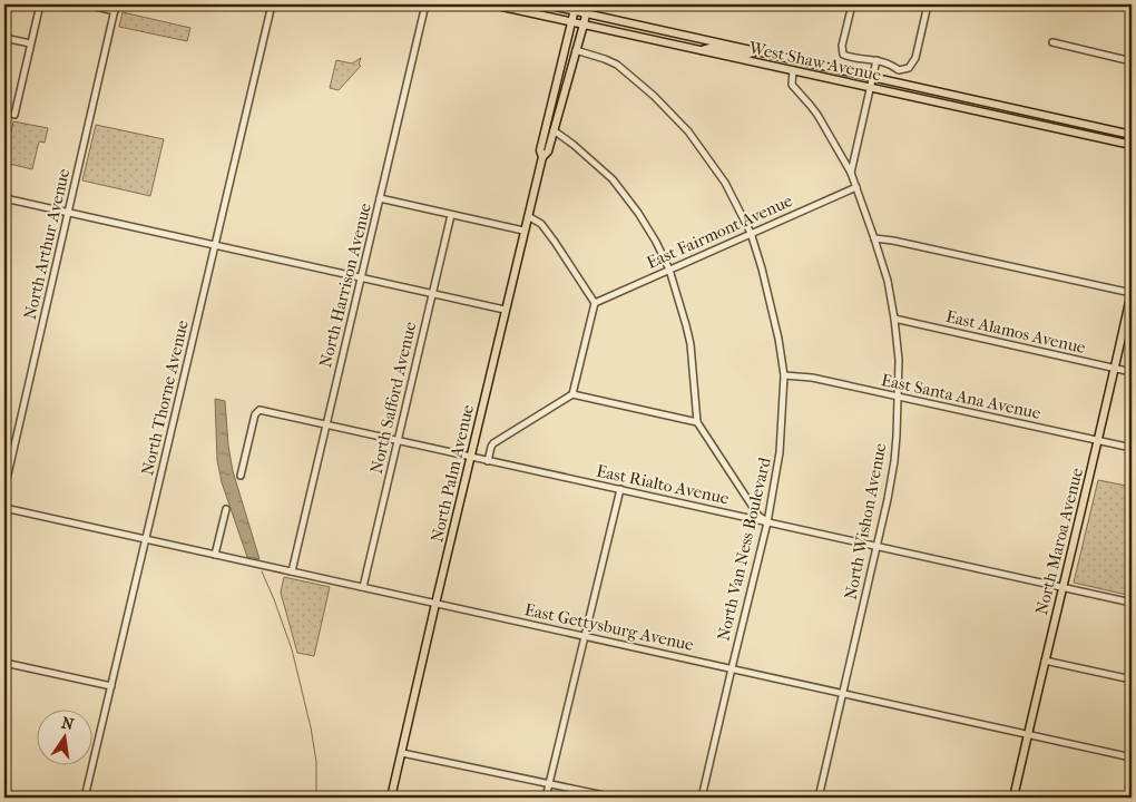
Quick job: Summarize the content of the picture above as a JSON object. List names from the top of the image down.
{
  "streets": {
    "main road": ["West Shaw Avenue", "North Palm Avenue", "North Maroa Avenue"],
    "street": [
      "East Fairmont Avenue",
      "North Arthur Avenue",
      "North Harrison Avenue",
      "East Alamos Avenue",
      "East Santa Ana Avenue",
      "North Thorne Avenue",
      "North Safford Avenue",
      "East Rialto Avenue",
      "North Wishon Avenue",
      "North Van Ness Boulevard",
      "East Gettysburg Avenue"
    ]
  },
  "crossings": [
    ["West Shaw Avenue", "North Palm Avenue"],
    ["West Shaw Avenue", "North Wishon Avenue"],
    ["East Fairmont Avenue", "North Wishon Avenue"],
    ["East Fairmont Avenue", "North Van Ness Boulevard"],
    ["North Harrison Avenue", "East Rialto Avenue"],
    ["North Harrison Avenue", "East Gettysburg Avenue"],
    ["East Alamos Avenue", "North Wishon Avenue"],
    ["East Alamos Avenue", "North Maroa Avenue"],
    ["East Santa Ana Avenue", "North Wishon Avenue"],
    ["East Santa Ana Avenue", "North Maroa Avenue"],
    ["East Santa Ana Avenue", "North Van Ness Boulevard"],
    ["North Thorne Avenue", "East Gettysburg Avenue"],
    ["North Safford Avenue", "East Rialto Avenue"],
    ["North Safford Avenue", "East Gettysburg Avenue"],
    ["North Palm Avenue", "East Rialto Avenue"],
    ["North Palm Avenue", "North Van Ness Boulevard"],
    ["North Palm Avenue", "East Gettysburg Avenue"],
    ["East Rialto Avenue", "North Wishon Avenue"],
    ["East Rialto Avenue", "North Maroa Avenue"],
    ["East Rialto Avenue", "North Van Ness Boulevard"],
    ["North Wishon Avenue", "East Gettysburg Avenue"],
    ["North Maroa Avenue", "East Gettysburg Avenue"],
    ["North Van Ness Boulevard", "East Gettysburg Avenue"]
  ],
  "north": "top"
}
